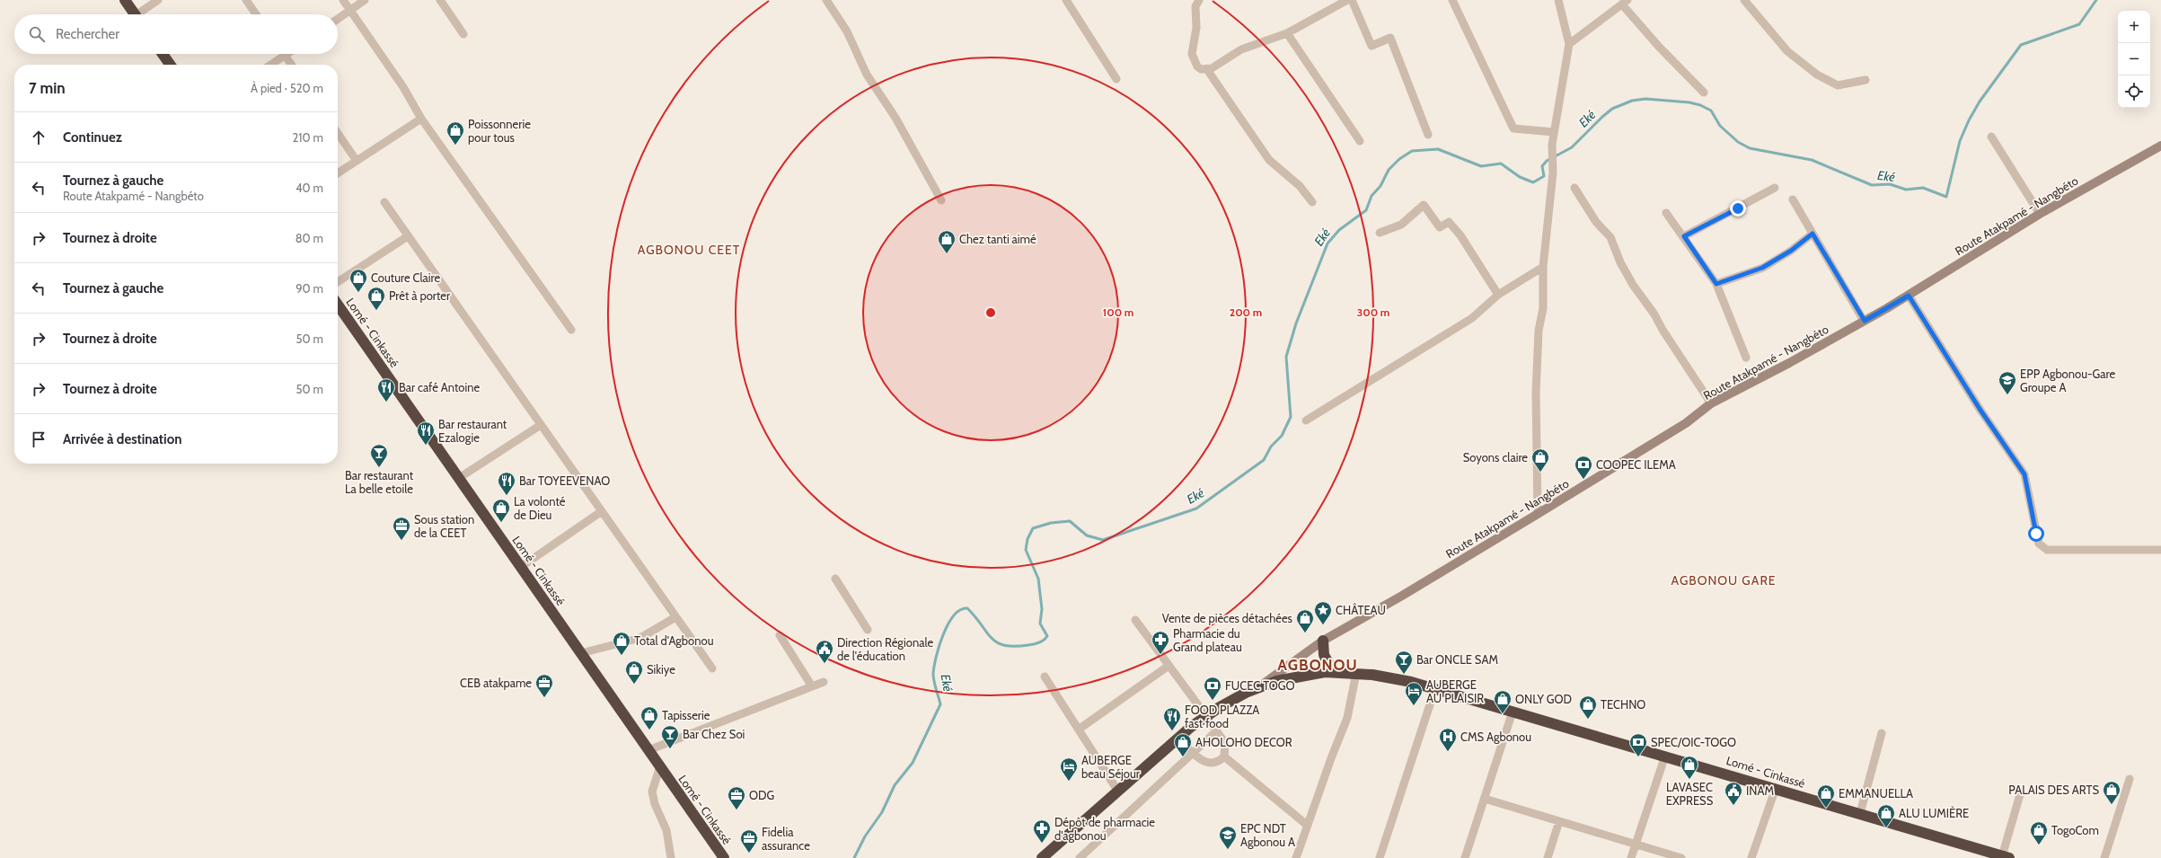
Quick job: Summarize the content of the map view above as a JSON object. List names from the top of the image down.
{
  "streets": {
    "highway": ["Lomé - Cinkassé"],
    "main road": ["Route Atakpamé - Nangbéto"]
  },
  "crossings": [
    ["Route Atakpamé - Nangbéto", "Lomé - Cinkassé"]
  ],
  "districts": ["AGBONOU CEET", "AGBONOU GARE", "AGBONOU"],
  "water": ["Eké"],
  "places": {
    "shop": [
      "Poissonnerie pour tous",
      "Chez tanti aimé",
      "Couture Claire",
      "Prêt à porter",
      "Soyons claire",
      "La volonté de Dieu",
      "Vente de pièces détachées",
      "Total d'Agbonou",
      "Sikiye",
      "ONLY GOD",
      "TECHNO",
      "Tapisserie",
      "AHOLOHO DECOR",
      "LAVASEC EXPRESS",
      "PALAIS DES ARTS",
      "EMMANUELLA",
      "ALU LUMIÈRE",
      "TogoCom"
    ],
    "school or university": ["EPP Agbonou-Gare Groupe A", "EPC NDT Agbonou A"],
    "restaurant": [
      "Bar café Antoine",
      "Bar restaurant Ezalogie",
      "Bar TOYEEVENAO",
      "FOOD PLAZZA fast food"
    ],
    "bar": ["Bar restaurant La belle etoile", "Bar ONCLE SAM", "Bar Chez Soi"],
    "bank": ["COOPEC ILEMA", "FUCEC TOGO", "SPEC/OIC-TOGO"],
    "office": [
      "Sous station de la CEET",
      "CEB atakpame",
      "ODG",
      "Fidelia assurance"
    ],
    "place": ["CHÂTEAU"],
    "pharmacy": ["Pharmacie du Grand plateau", "Dépôt de pharmacie d'agbonou"],
    "public building": ["Direction Régionale de l'éducation", "INAM"],
    "hotel": ["AUBERGE AU PLAISIR", "AUBERGE beau Séjour"],
    "hospital": ["CMS Agbonou"]
  },
  "page": {
    "map_buttons": ["+", "−"],
    "search": "Rechercher",
    "heading": ["7 min", "À pied · 520 m"],
    "list": [
      ["Continuez", "210 m"],
      ["Tournez à gauche", "Route Atakpamé - Nangbéto", "40 m"],
      ["Tournez à droite", "80 m"],
      ["Tournez à gauche", "90 m"],
      ["Tournez à droite", "50 m"],
      ["Tournez à droite", "50 m"],
      "Arrivée à destination"
    ]
  },
  "rings": ["100 m", "200 m", "300 m"]
}
